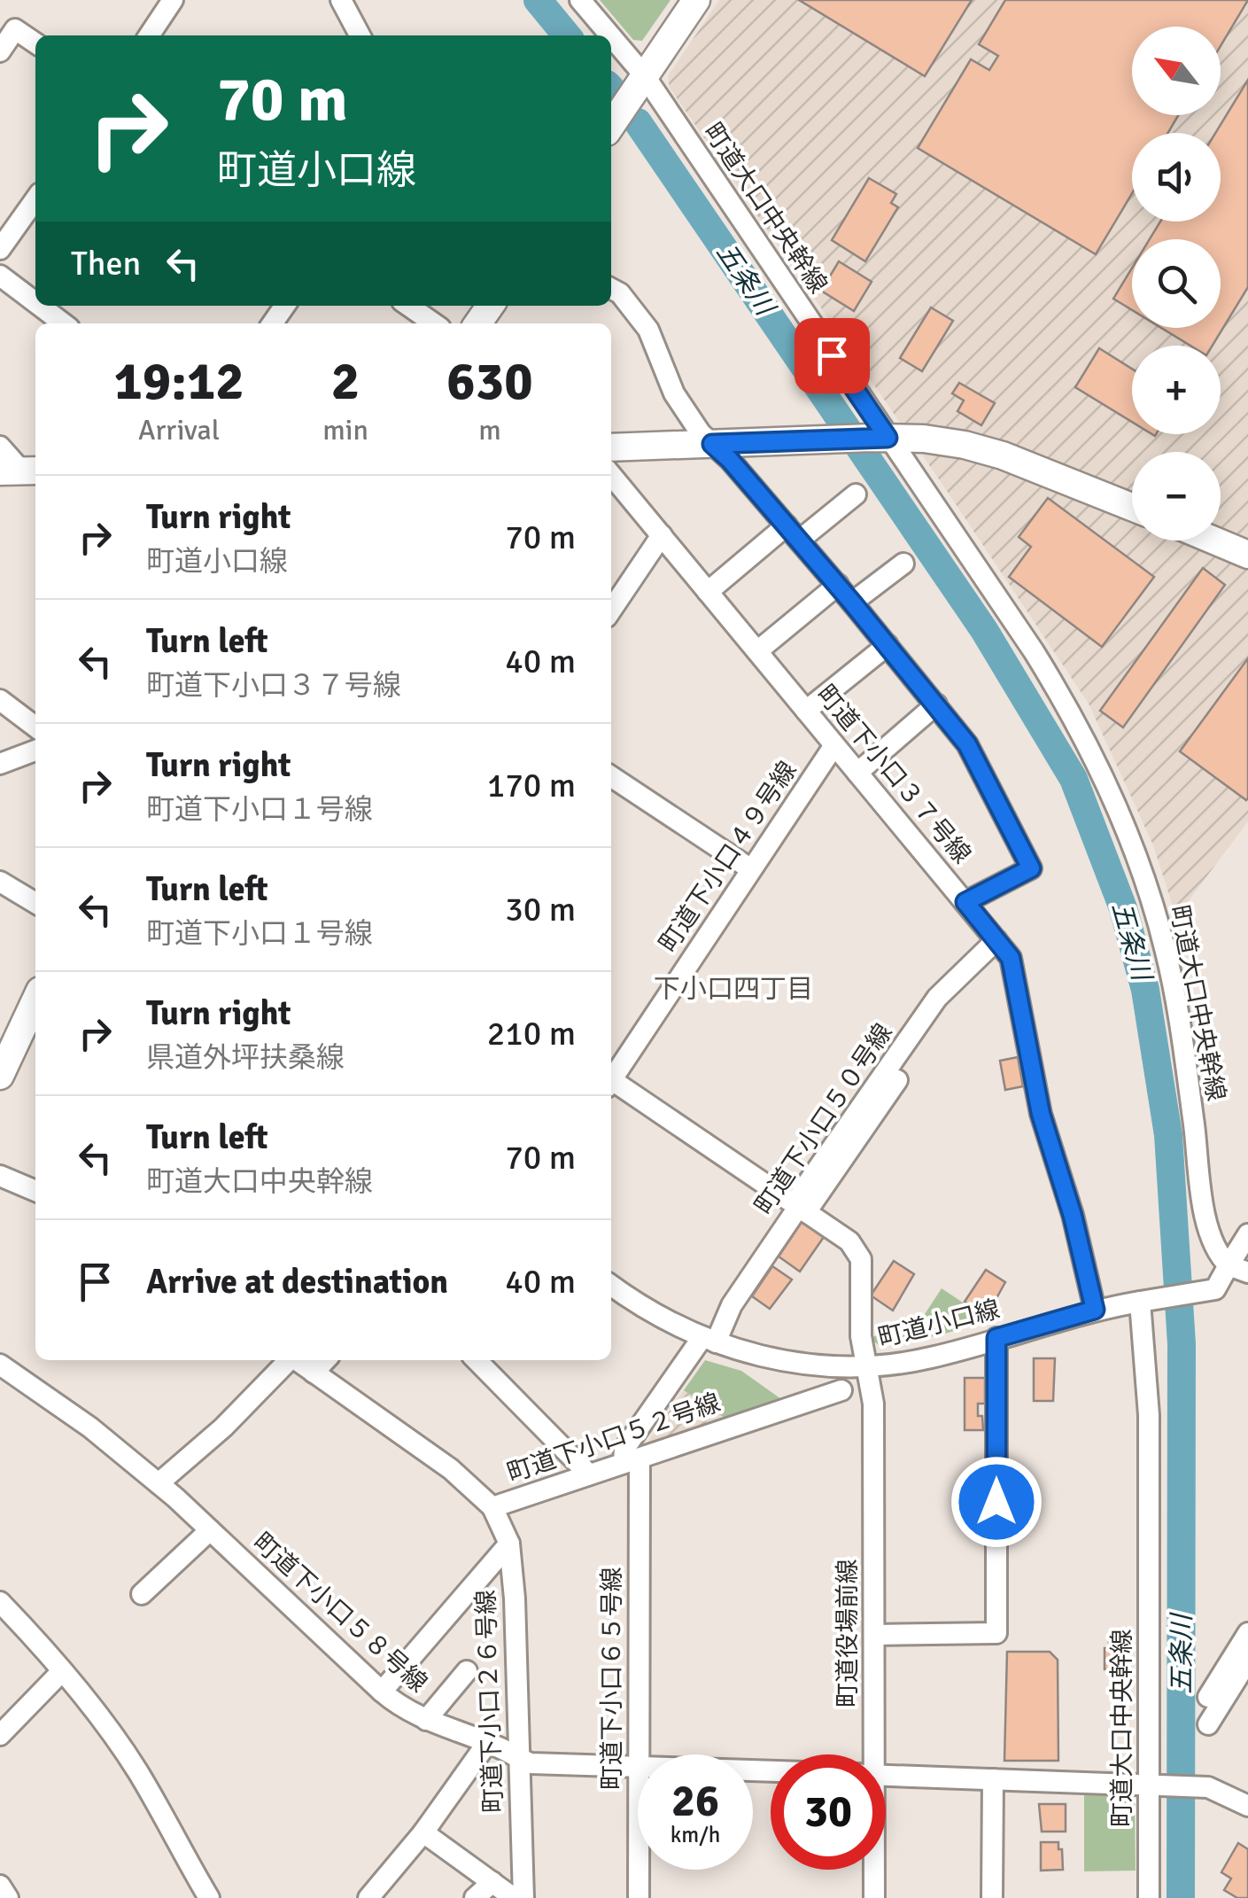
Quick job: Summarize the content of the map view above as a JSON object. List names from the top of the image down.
{
  "streets": {
    "street": [
      "町道大口中央幹線",
      "町道下小口３７号線",
      "町道下小口４９号線",
      "町道下小口５０号線",
      "町道小口線",
      "町道下小口５２号線",
      "町道下小口５８号線",
      "町道役場前線",
      "町道下小口６５号線",
      "町道下小口２６号線"
    ]
  },
  "crossings": [
    ["町道大口中央幹線", "町道小口線"],
    ["町道大口中央幹線", "町道下小口５８号線"],
    ["町道下小口３７号線", "町道下小口４９号線"],
    ["町道下小口３７号線", "町道下小口５０号線"],
    ["町道下小口３７号線", "町道小口線"],
    ["町道下小口５０号線", "町道小口線"],
    ["町道下小口５０号線", "町道下小口５２号線"],
    ["町道下小口５０号線", "町道役場前線"],
    ["町道下小口５０号線", "町道下小口６５号線"],
    ["町道小口線", "町道役場前線"],
    ["町道下小口５２号線", "町道下小口６５号線"],
    ["町道下小口５２号線", "町道下小口２６号線"],
    ["町道下小口５８号線", "町道下小口２６号線"]
  ],
  "districts": ["下小口四丁目"],
  "water": ["五条川"],
  "north": "top left",
  "page": {
    "map_buttons": ["+", "−"],
    "turn": ["70 m", "町道小口線"],
    "then": "Then",
    "eta": [
      "19:12",
      "Arrival",
      "2",
      "min",
      "630",
      "m"
    ],
    "list": [
      {
        "name": "Turn right",
        "note": "町道小口線",
        "value": "70 m"
      },
      {
        "name": "Turn left",
        "note": "町道下小口３７号線",
        "value": "40 m"
      },
      {
        "name": "Turn right",
        "note": "町道下小口１号線",
        "value": "170 m"
      },
      {
        "name": "Turn left",
        "note": "町道下小口１号線",
        "value": "30 m"
      },
      {
        "name": "Turn right",
        "note": "県道外坪扶桑線",
        "value": "210 m"
      },
      {
        "name": "Turn left",
        "note": "町道大口中央幹線",
        "value": "70 m"
      },
      {
        "name": "Arrive at destination",
        "value": "40 m"
      }
    ],
    "speed": "26 km/h",
    "limit": "30"
  }
}
